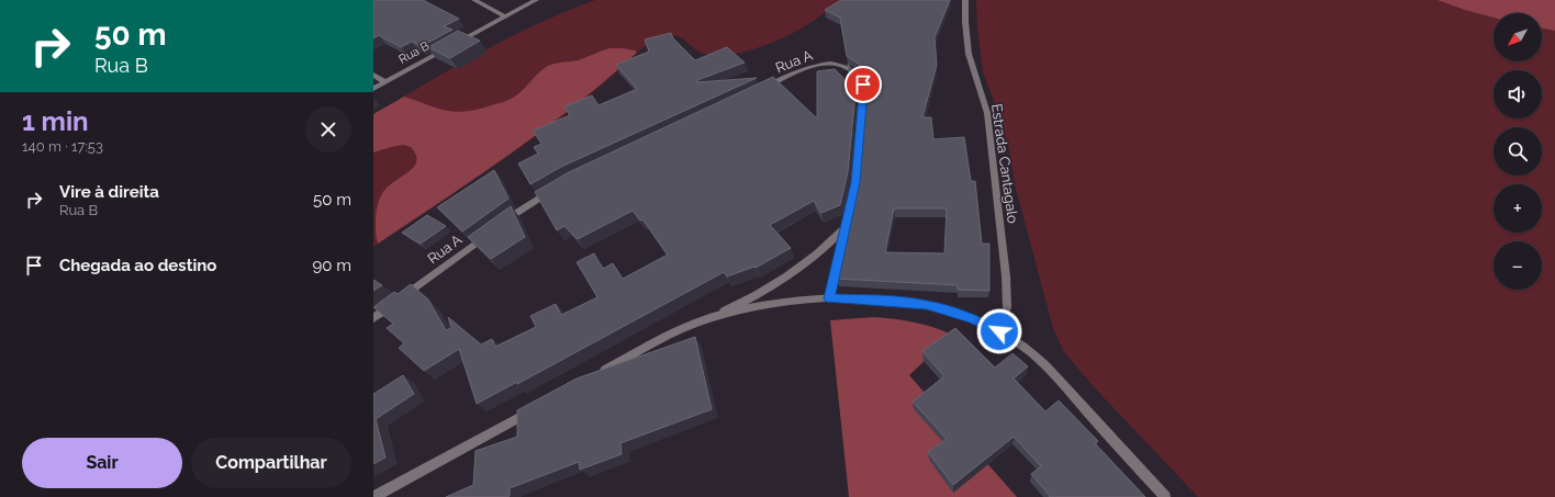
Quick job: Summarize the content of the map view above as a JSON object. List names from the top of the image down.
{
  "streets": {
    "street": ["Rua B", "Rua A", "Estrada Cantagalo"]
  },
  "north": "bottom left",
  "page": {
    "turn": ["50 m", "Rua B"],
    "map_buttons": ["+", "−"],
    "heading": ["1 min", "140 m · 17:53"],
    "list": [
      {
        "name": "Vire à direita",
        "note": "Rua B",
        "value": "50 m"
      },
      {
        "name": "Chegada ao destino",
        "value": "90 m"
      }
    ],
    "buttons": ["Sair", "Compartilhar"]
  }
}
